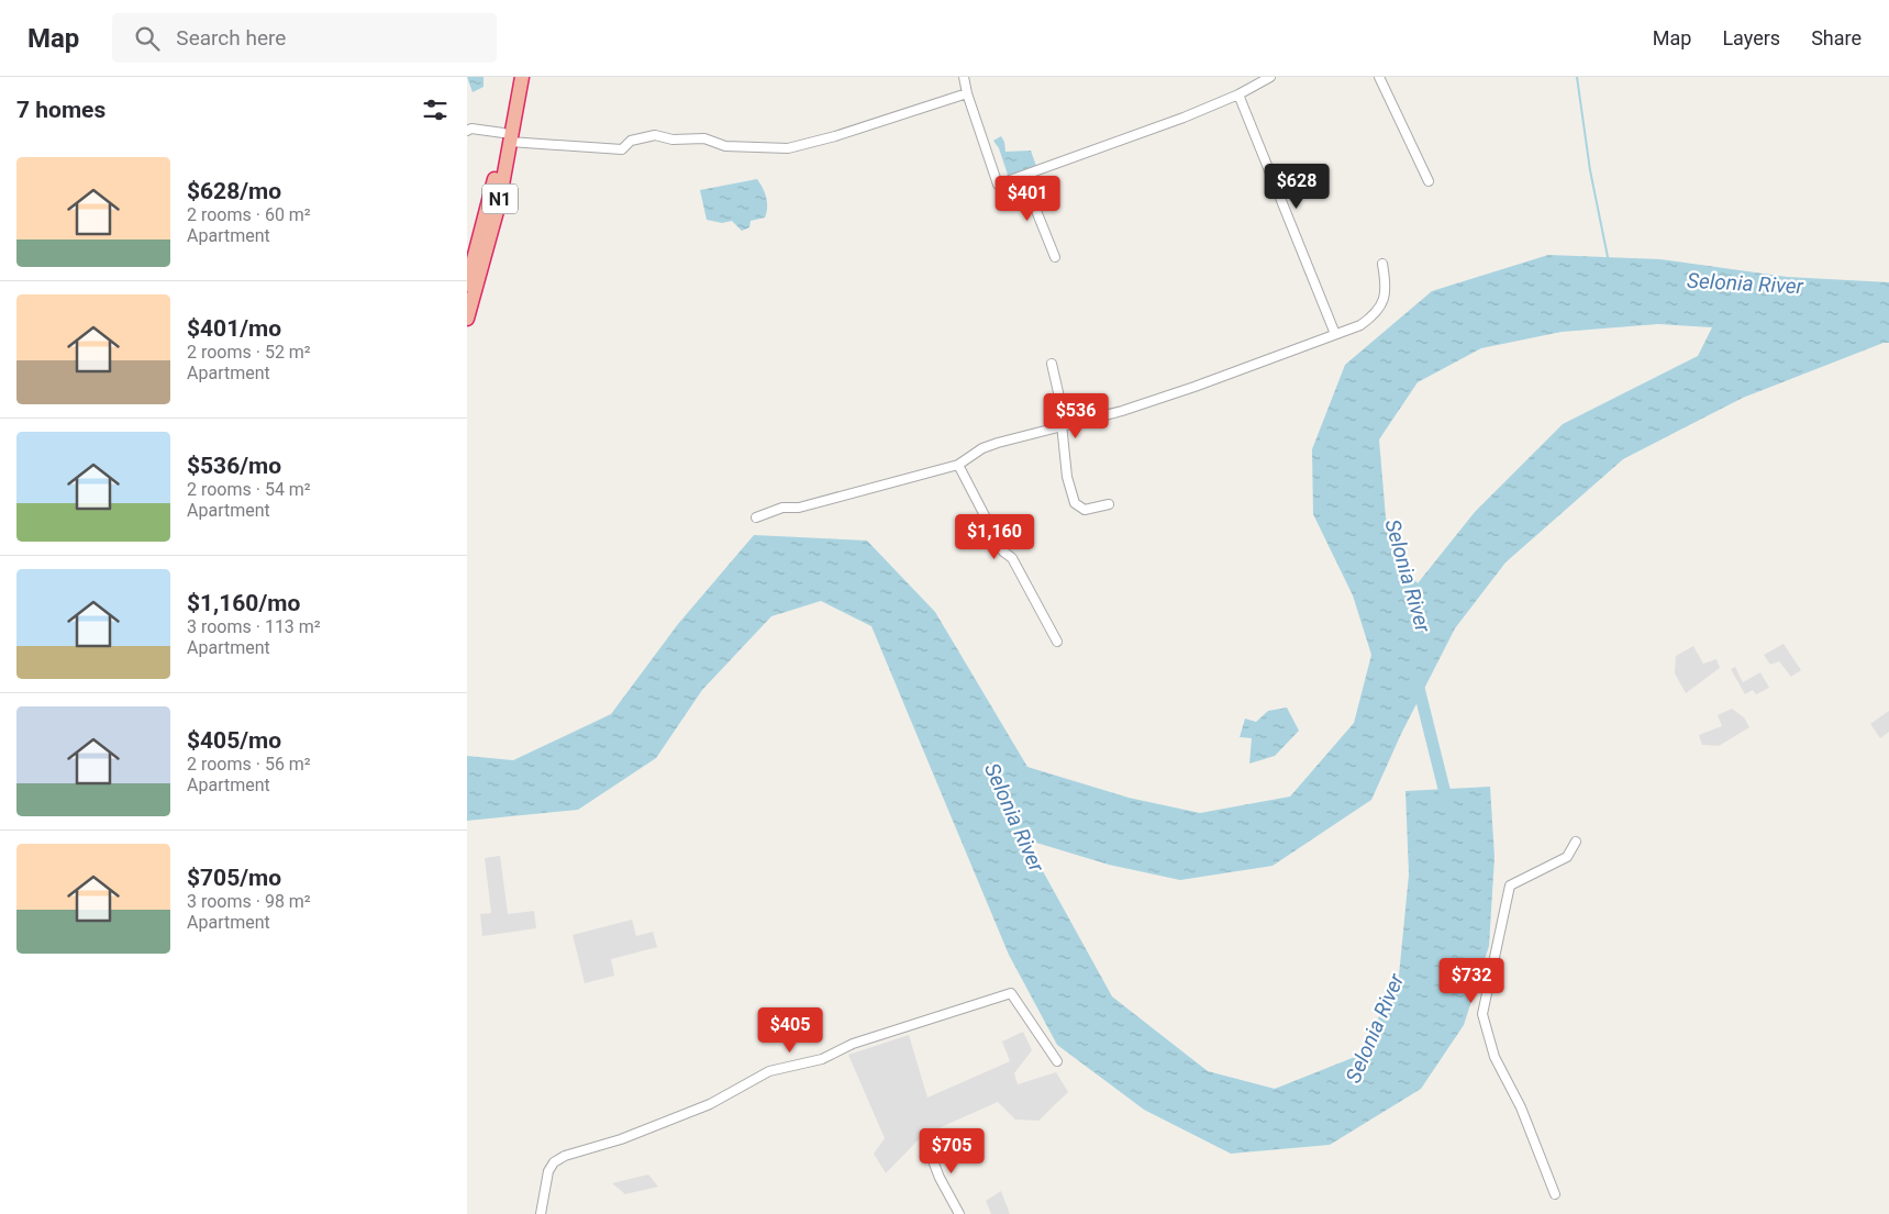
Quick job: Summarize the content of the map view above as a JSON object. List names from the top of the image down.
{
  "streets": {
    "highway": ["N1"]
  },
  "water": ["Selonia River"],
  "page": {
    "header": "Map",
    "search": "Search here",
    "nav": ["Map", "Layers", "Share"],
    "heading": "7 homes",
    "list": [
      {
        "name": "$628/mo",
        "note": "2 rooms · 60 m² · Apartment"
      },
      {
        "name": "$401/mo",
        "note": "2 rooms · 52 m² · Apartment"
      },
      {
        "name": "$536/mo",
        "note": "2 rooms · 54 m² · Apartment"
      },
      {
        "name": "$1,160/mo",
        "note": "3 rooms · 113 m² · Apartment"
      },
      {
        "name": "$405/mo",
        "note": "2 rooms · 56 m² · Apartment"
      },
      {
        "name": "$705/mo",
        "note": "3 rooms · 98 m² · Apartment"
      }
    ],
    "price": [
      "$628",
      "$401",
      "$536",
      "$1,160",
      "$732",
      "$405",
      "$705"
    ]
  }
}
